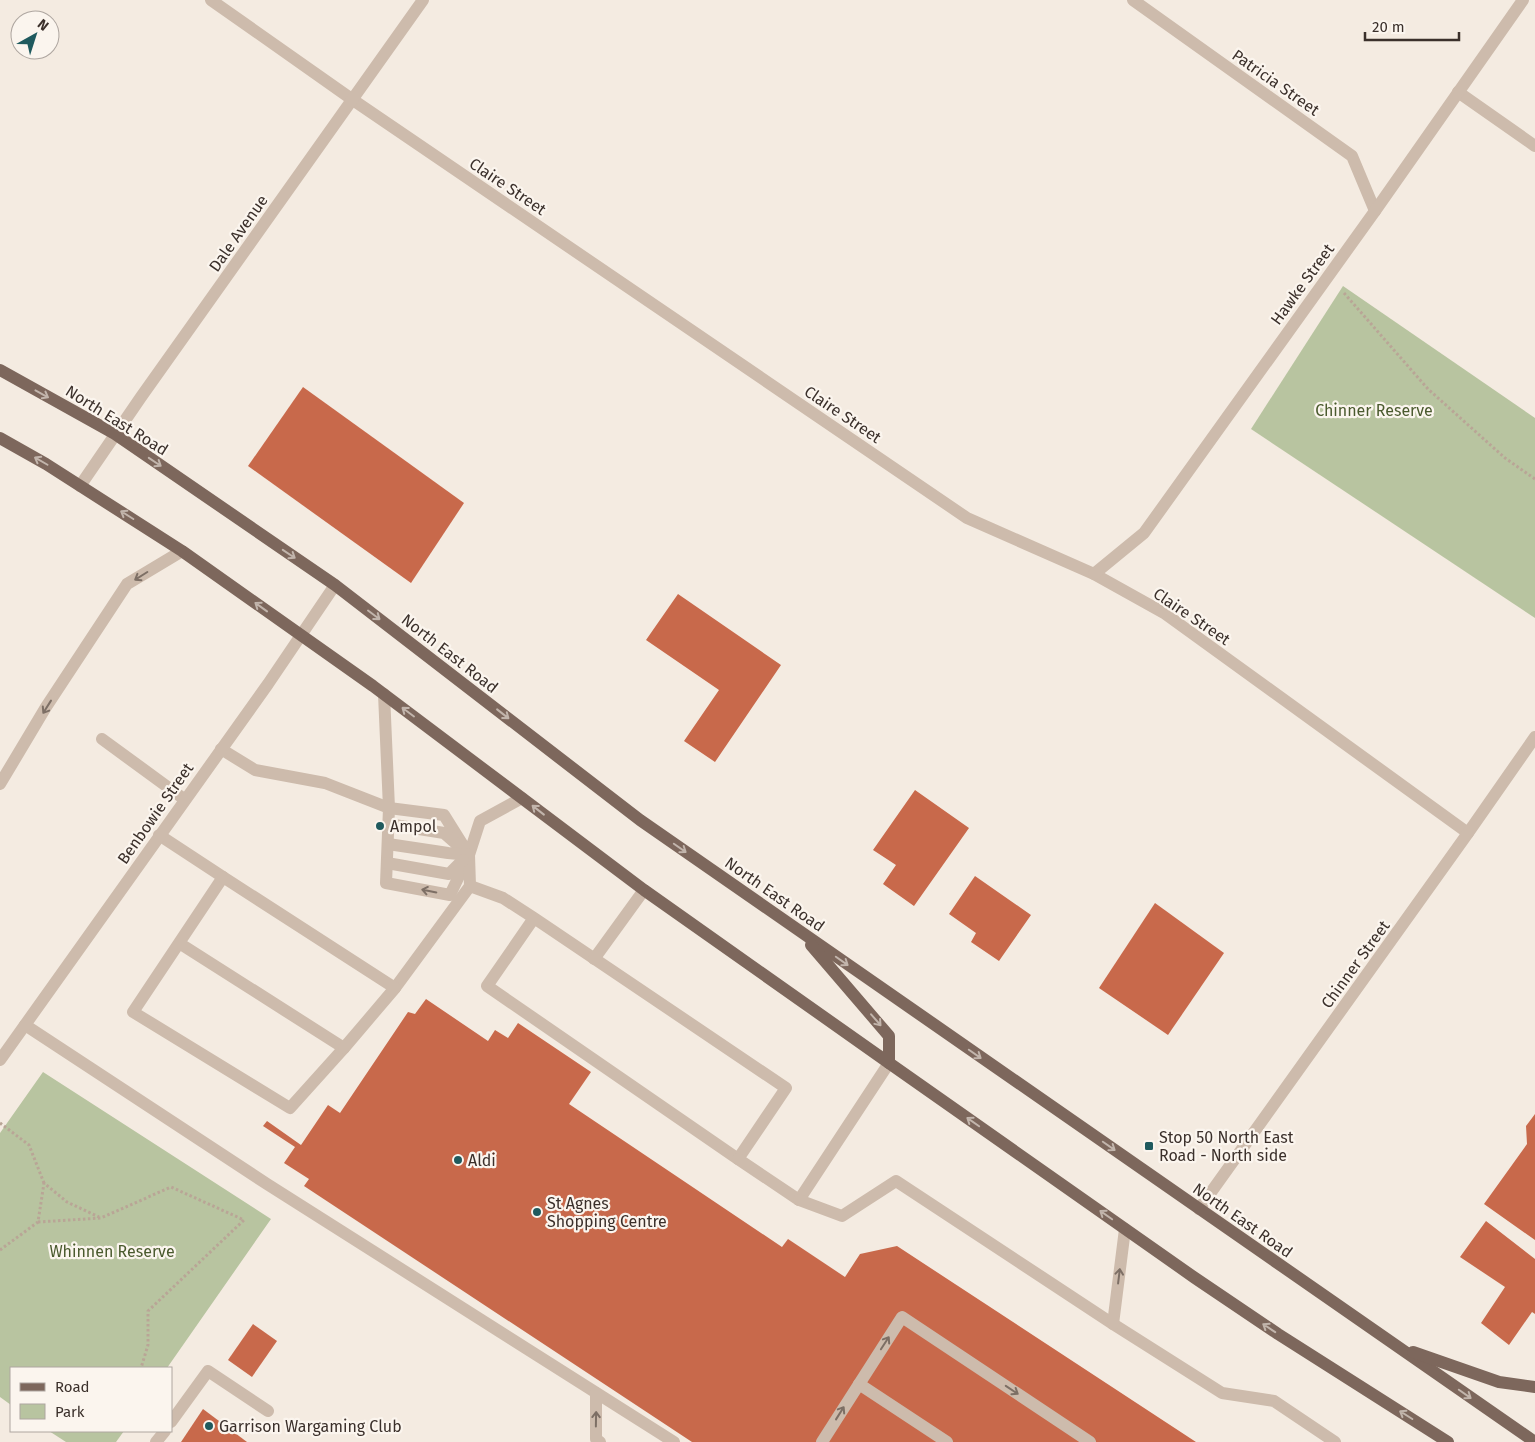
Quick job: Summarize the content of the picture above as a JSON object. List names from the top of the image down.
{
  "streets": {
    "main road": ["North East Road"],
    "street": [
      "Patricia Street",
      "Claire Street",
      "Dale Avenue",
      "Hawke Street",
      "Benbowie Street",
      "Chinner Street"
    ]
  },
  "crossings": [
    ["Patricia Street", "Hawke Street"],
    ["Claire Street", "Dale Avenue"],
    ["Claire Street", "Hawke Street"],
    ["Claire Street", "Chinner Street"],
    ["Dale Avenue", "North East Road"],
    ["North East Road", "Benbowie Street"],
    ["North East Road", "Chinner Street"]
  ],
  "parks": ["Chinner Reserve", "Whinnen Reserve"],
  "places": {
    "other": [
      "Ampol",
      "Aldi",
      "St Agnes Shopping Centre",
      "Garrison Wargaming Club"
    ],
    "transit": ["Stop 50 North East Road - North side"]
  },
  "legend": ["Road", "Park"],
  "scale_bar": "20 m",
  "north": "top right"
}
